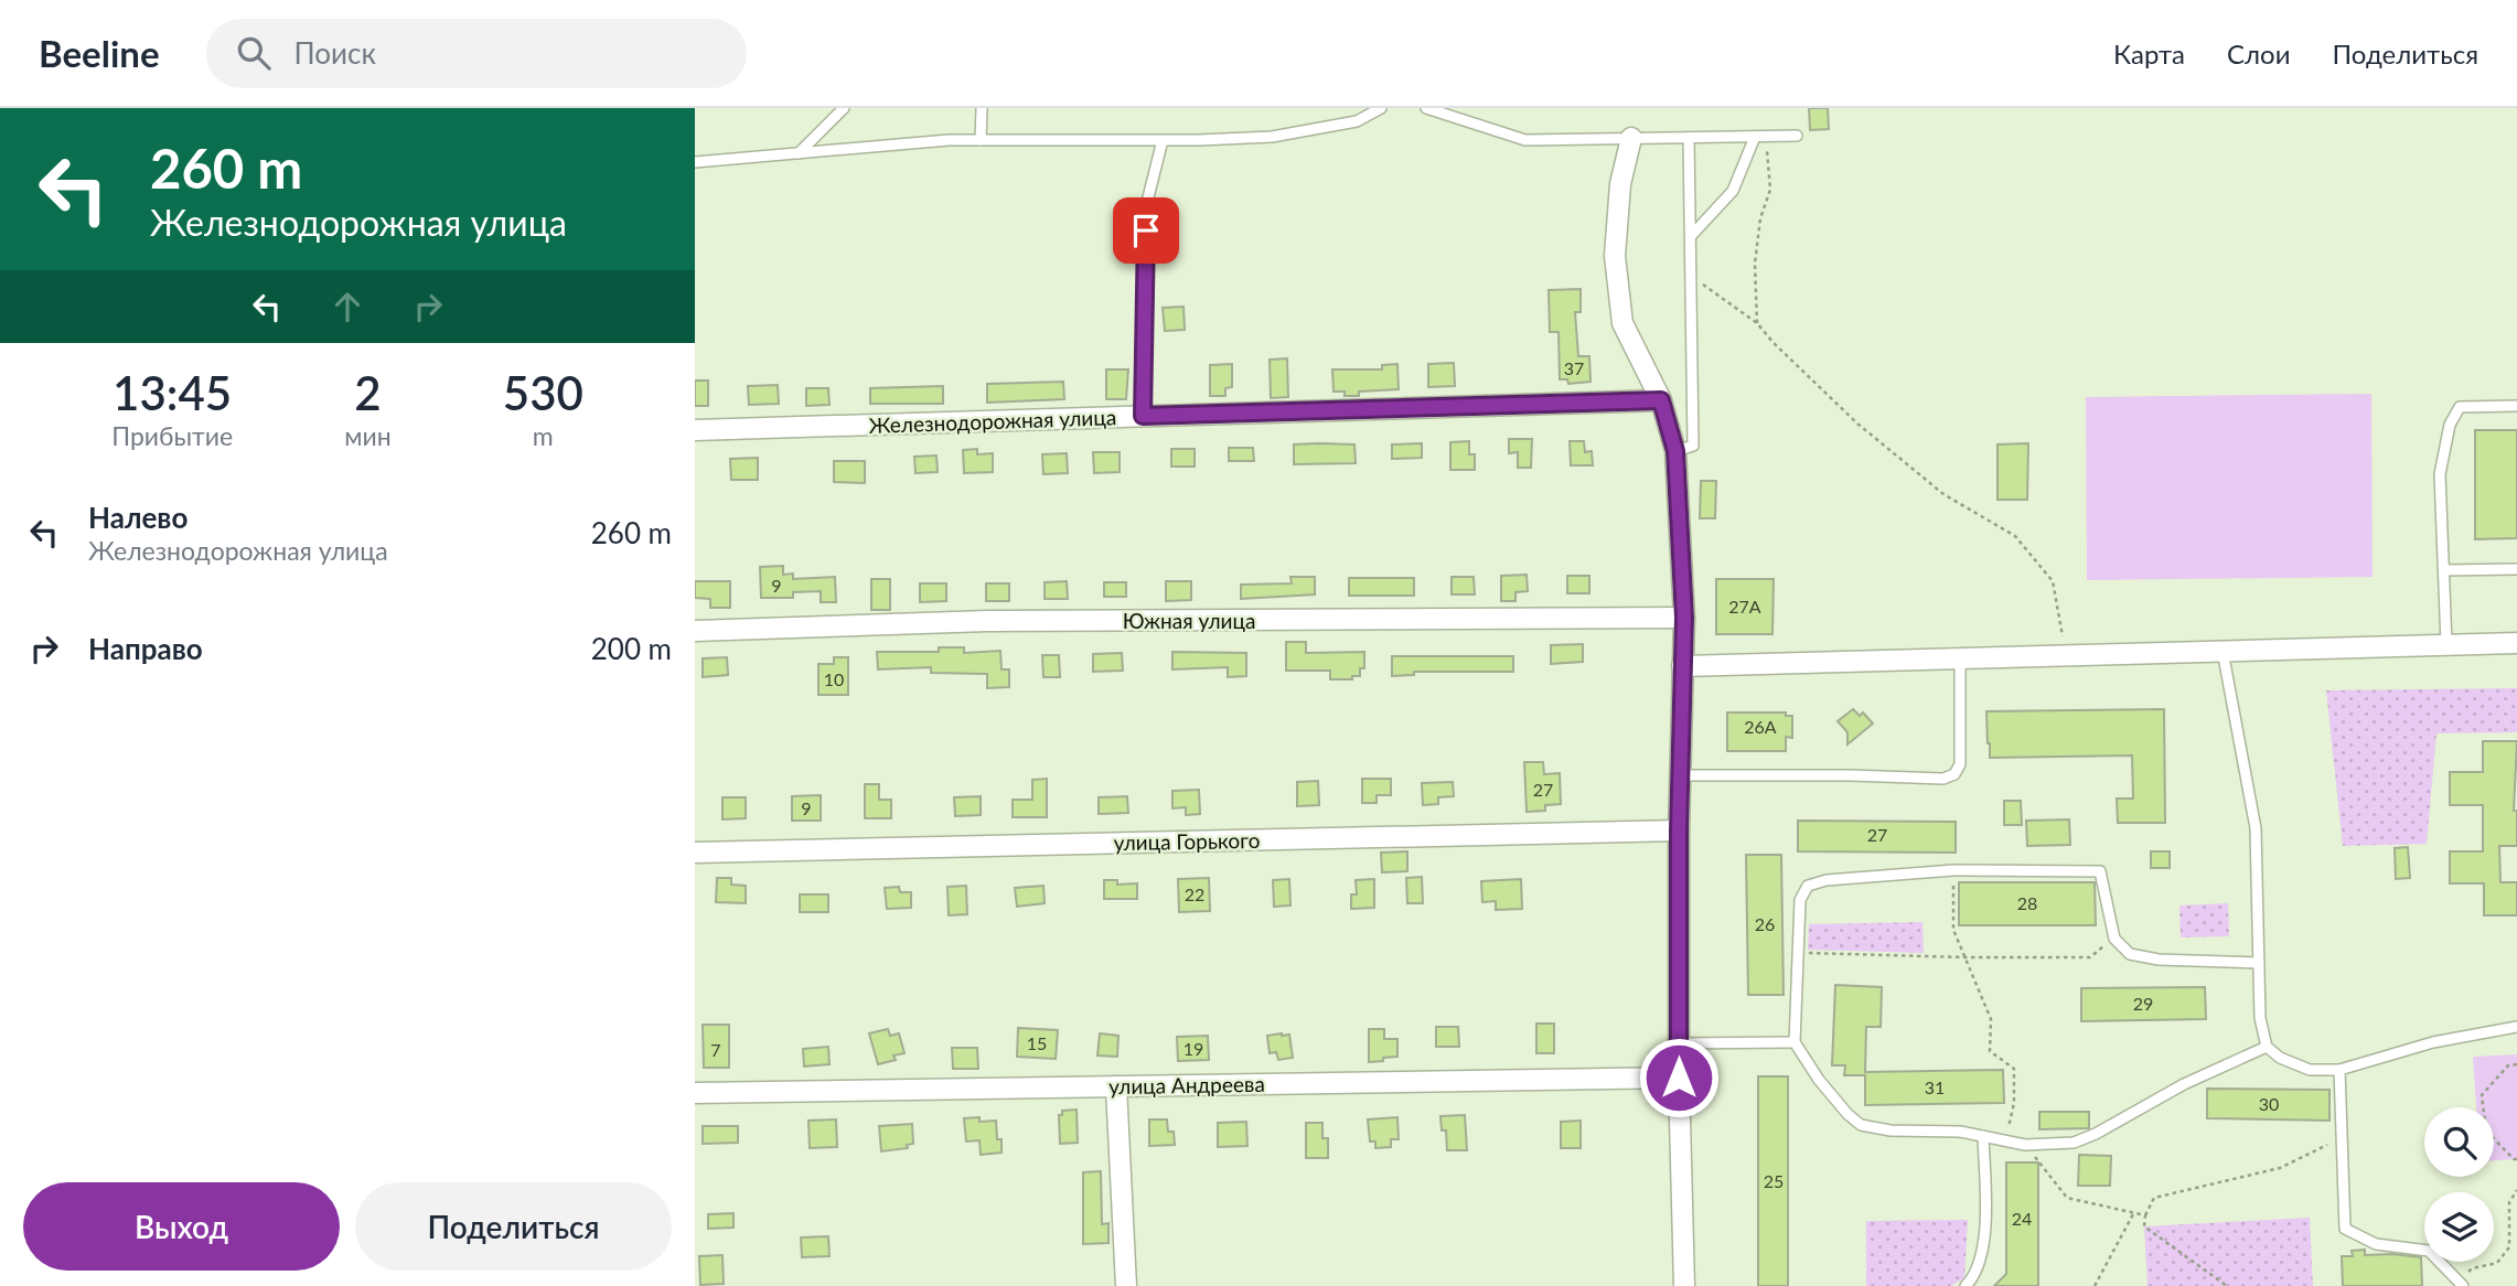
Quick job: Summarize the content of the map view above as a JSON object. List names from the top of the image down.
{
  "streets": {
    "street": [
      "Железнодорожная улица",
      "Южная улица",
      "улица Горького",
      "улица Андреева"
    ]
  },
  "house_numbers": [
    "37",
    "9",
    "27А",
    "10",
    "26А",
    "27",
    "9",
    "27",
    "22",
    "28",
    "26",
    "29",
    "15",
    "19",
    "7",
    "31",
    "30",
    "25",
    "24"
  ],
  "page": {
    "header": "Beeline",
    "search": "Поиск",
    "nav": ["Карта", "Слои", "Поделиться"],
    "turn": ["260 m", "Железнодорожная улица"],
    "eta": [
      "13:45",
      "Прибытие",
      "2",
      "мин",
      "530",
      "m"
    ],
    "list": [
      {
        "name": "Налево",
        "note": "Железнодорожная улица",
        "value": "260 m"
      },
      {
        "name": "Направо",
        "value": "200 m"
      }
    ],
    "buttons": ["Выход", "Поделиться"]
  }
}
